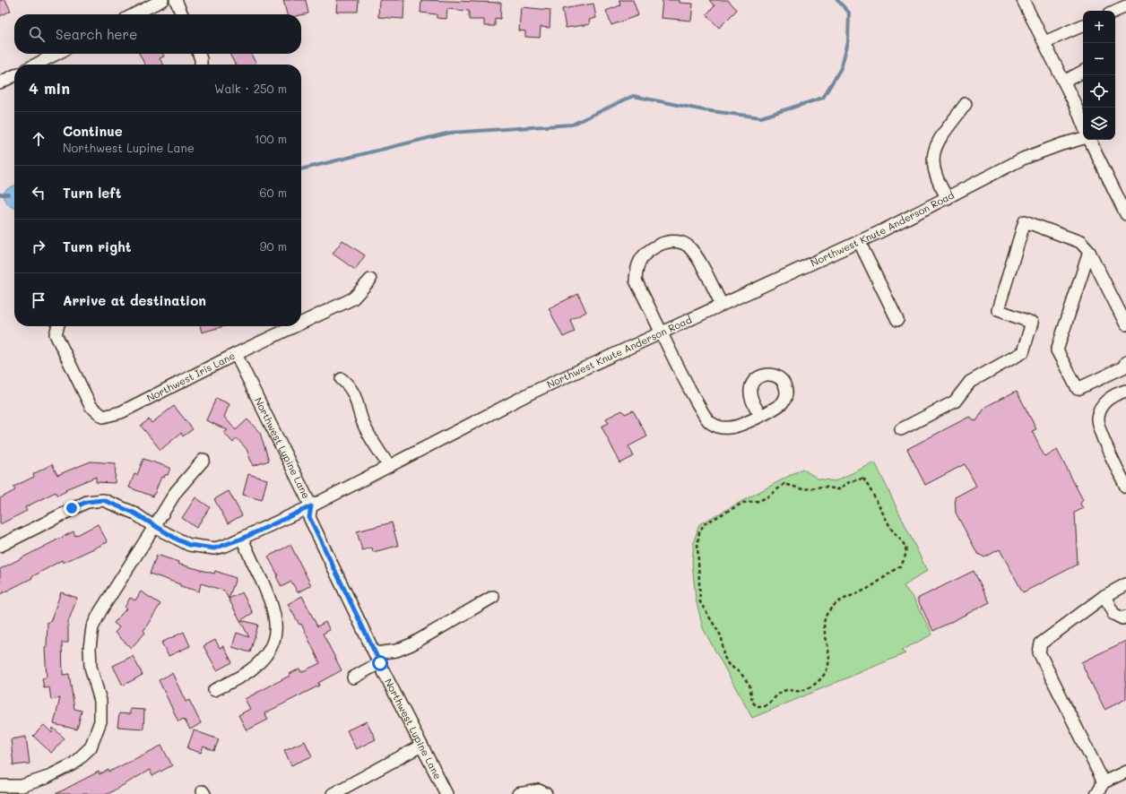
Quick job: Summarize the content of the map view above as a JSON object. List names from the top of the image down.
{
  "streets": {
    "street": ["Northwest Knute Anderson Road", "Northwest Iris Lane", "Northwest Lupine Lane"]
  },
  "crossings": [
    ["Northwest Knute Anderson Road", "Northwest Lupine Lane"],
    ["Northwest Iris Lane", "Northwest Lupine Lane"]
  ],
  "page": {
    "map_buttons": ["+", "−"],
    "search": "Search here",
    "heading": ["4 min", "Walk · 250 m"],
    "list": [
      ["Continue", "Northwest Lupine Lane", "100 m"],
      ["Turn left", "60 m"],
      ["Turn right", "90 m"],
      "Arrive at destination"
    ]
  }
}
